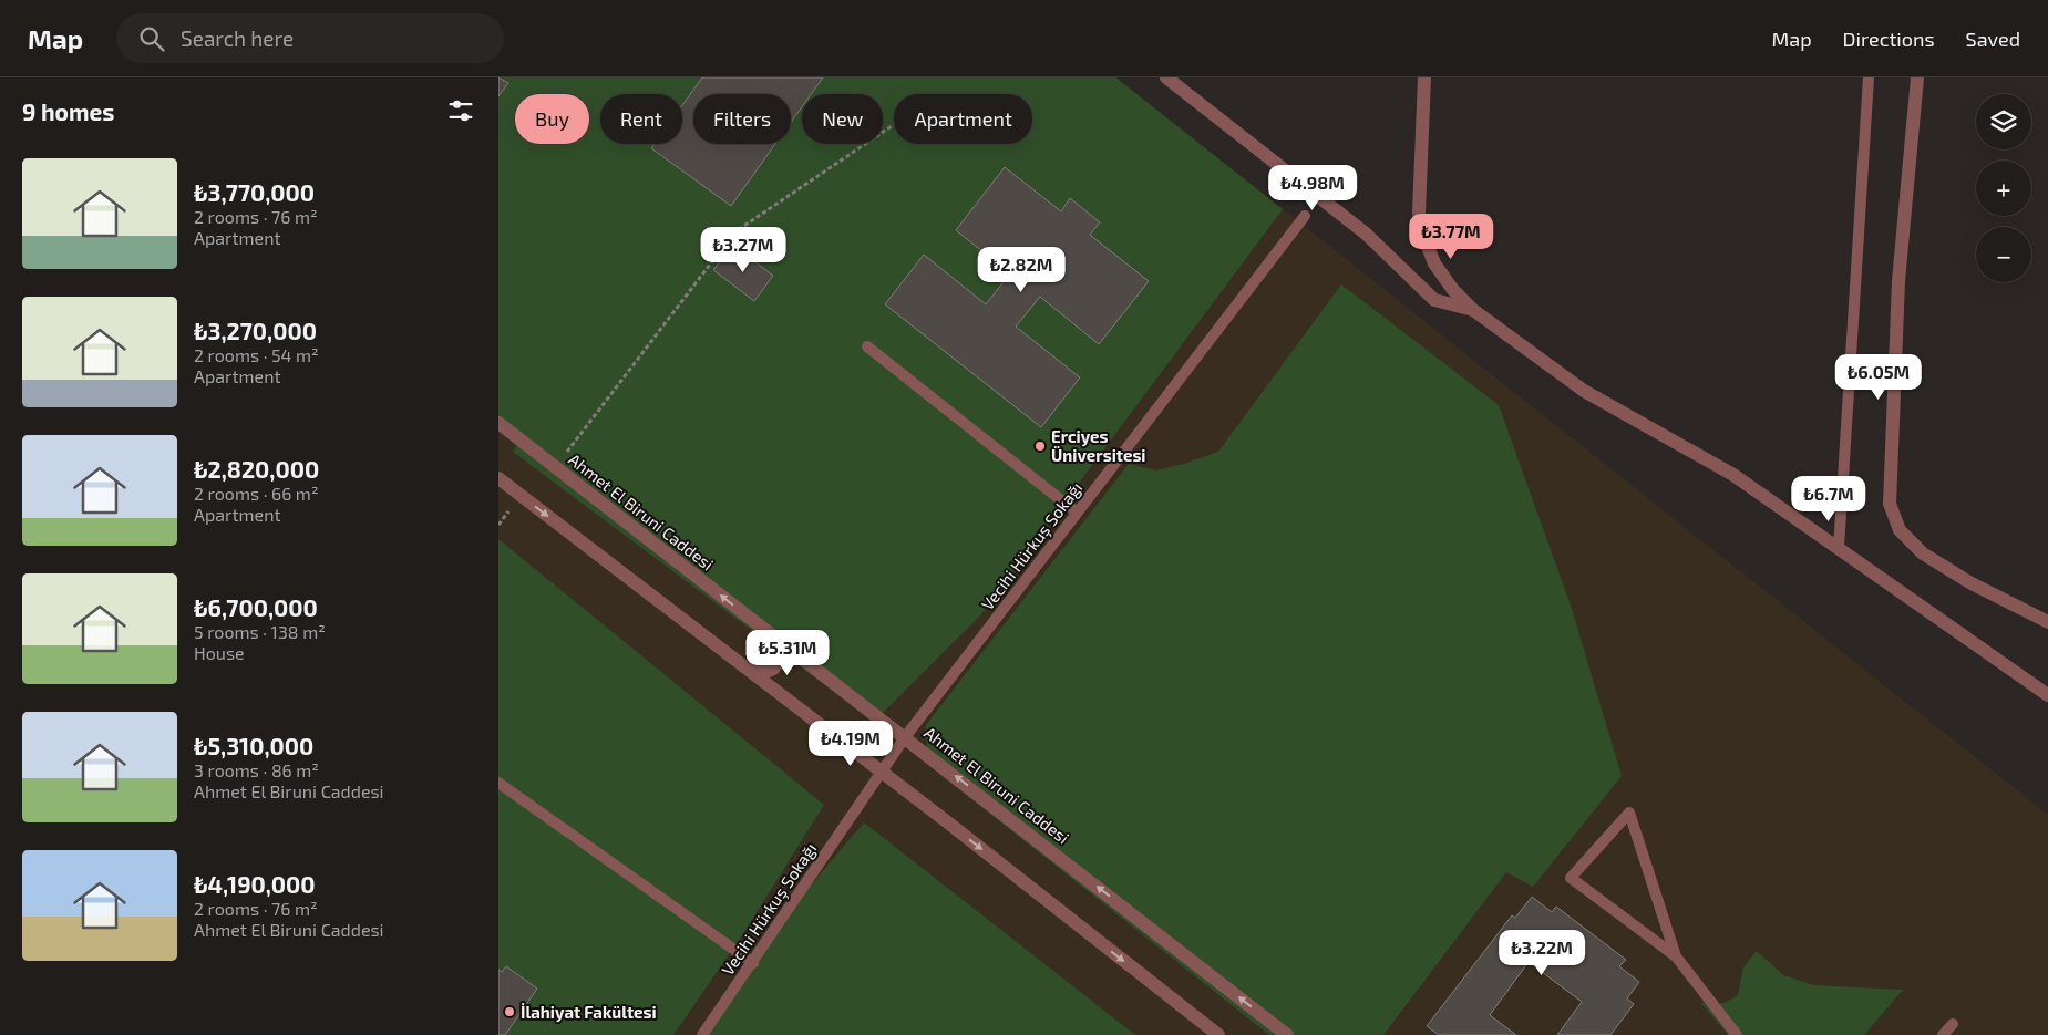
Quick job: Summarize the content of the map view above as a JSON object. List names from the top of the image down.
{
  "streets": {
    "street": ["Ahmet El Biruni Caddesi"],
    "lane": ["Vecihi Hürkuş Sokağı"]
  },
  "crossings": [
    ["Ahmet El Biruni Caddesi", "Vecihi Hürkuş Sokağı"]
  ],
  "places": ["Erciyes Üniversitesi", "İlahiyat Fakültesi"],
  "page": {
    "header": "Map",
    "search": "Search here",
    "nav": ["Map", "Directions", "Saved"],
    "heading": "9 homes",
    "map_buttons": ["+", "−"],
    "chip": [
      "Buy",
      "Rent",
      "Filters",
      "New",
      "Apartment"
    ],
    "list": [
      {
        "name": "₺3,770,000",
        "note": "2 rooms · 76 m² · Apartment"
      },
      {
        "name": "₺3,270,000",
        "note": "2 rooms · 54 m² · Apartment"
      },
      {
        "name": "₺2,820,000",
        "note": "2 rooms · 66 m² · Apartment"
      },
      {
        "name": "₺6,700,000",
        "note": "5 rooms · 138 m² · House"
      },
      {
        "name": "₺5,310,000",
        "note": "3 rooms · 86 m² · Ahmet El Biruni Caddesi"
      },
      {
        "name": "₺4,190,000",
        "note": "2 rooms · 76 m² · Ahmet El Biruni Caddesi"
      }
    ],
    "price": [
      "₺4.98M",
      "₺3.77M",
      "₺3.27M",
      "₺2.82M",
      "₺6.05M",
      "₺6.7M",
      "₺5.31M",
      "₺4.19M",
      "₺3.22M"
    ]
  }
}
